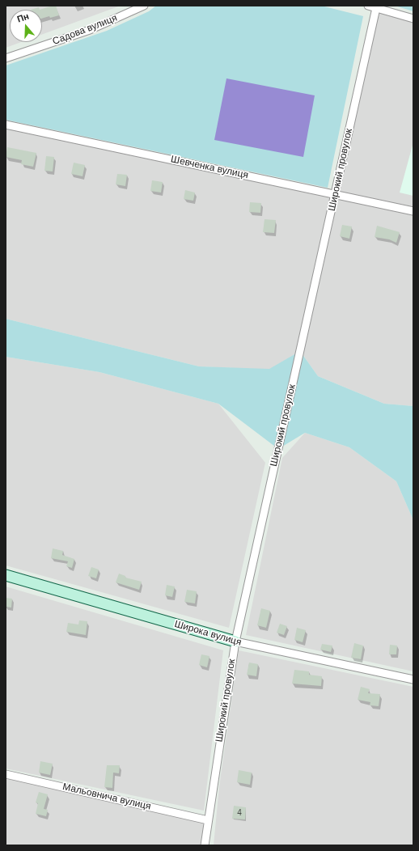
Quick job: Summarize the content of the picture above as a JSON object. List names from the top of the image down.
{
  "streets": {
    "street": [
      "Садова вулиця",
      "Шевченка вулиця",
      "Широкий провулок",
      "Широка вулиця",
      "Мальовнича вулиця"
    ]
  },
  "crossings": [
    ["Шевченка вулиця", "Широкий провулок"],
    ["Широкий провулок", "Широка вулиця"],
    ["Широкий провулок", "Мальовнича вулиця"]
  ],
  "house_numbers": ["4"],
  "north": "top"
}
